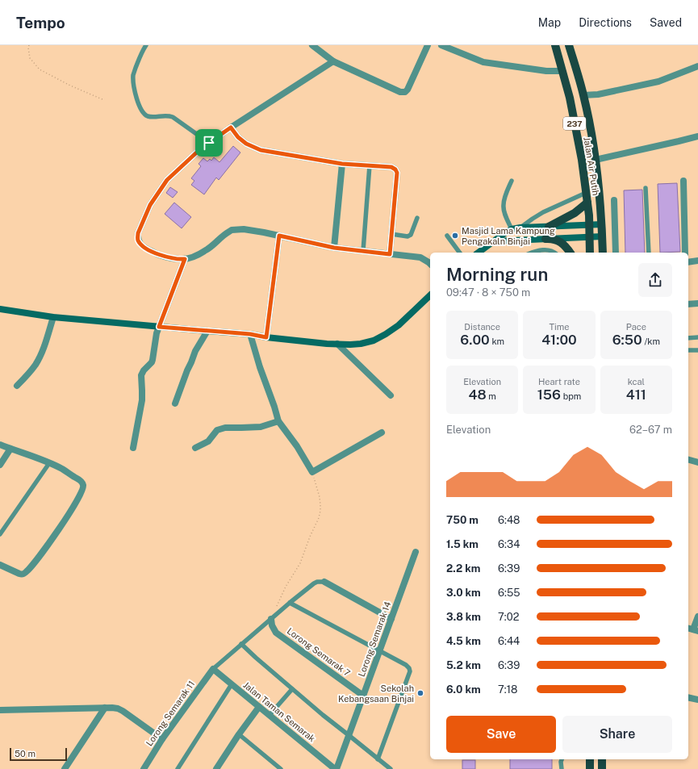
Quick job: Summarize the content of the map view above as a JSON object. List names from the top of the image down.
{
  "streets": {
    "main road": ["237", "Jalan Air Putih"],
    "street": [
      "Lorong Semarak 14",
      "Lorong Semarak 7",
      "Jalan Taman Semarak",
      "Lorong Semarak 11"
    ]
  },
  "crossings": [
    ["Lorong Semarak 14", "Lorong Semarak 7"],
    ["Lorong Semarak 14", "Jalan Taman Semarak"],
    ["Jalan Taman Semarak", "Lorong Semarak 11"]
  ],
  "places": ["Masjid Lama Kampung Pengakaln Binjai", "Sekolah Kebangsaan Binjai"],
  "scale_bar": "50 m",
  "page": {
    "header": "Tempo",
    "nav": ["Map", "Directions", "Saved"],
    "heading": ["Morning run", "09:47 · 8 × 750 m"],
    "stats": [
      ["Distance", "6.00 km"],
      ["Time", "41:00"],
      ["Pace", "6:50 /km"],
      ["Elevation", "48 m"],
      ["Heart rate", "156 bpm"],
      ["kcal", "411"]
    ],
    "chart": ["Elevation", "62–67 m"],
    "list": [
      {
        "name": "750 m",
        "note": "6:48"
      },
      {
        "name": "1.5 km",
        "note": "6:34"
      },
      {
        "name": "2.2 km",
        "note": "6:39"
      },
      {
        "name": "3.0 km",
        "note": "6:55"
      },
      {
        "name": "3.8 km",
        "note": "7:02"
      },
      {
        "name": "4.5 km",
        "note": "6:44"
      },
      {
        "name": "5.2 km",
        "note": "6:39"
      },
      {
        "name": "6.0 km",
        "note": "7:18"
      }
    ],
    "buttons": ["Save", "Share"],
    "scale": "50 m"
  }
}
